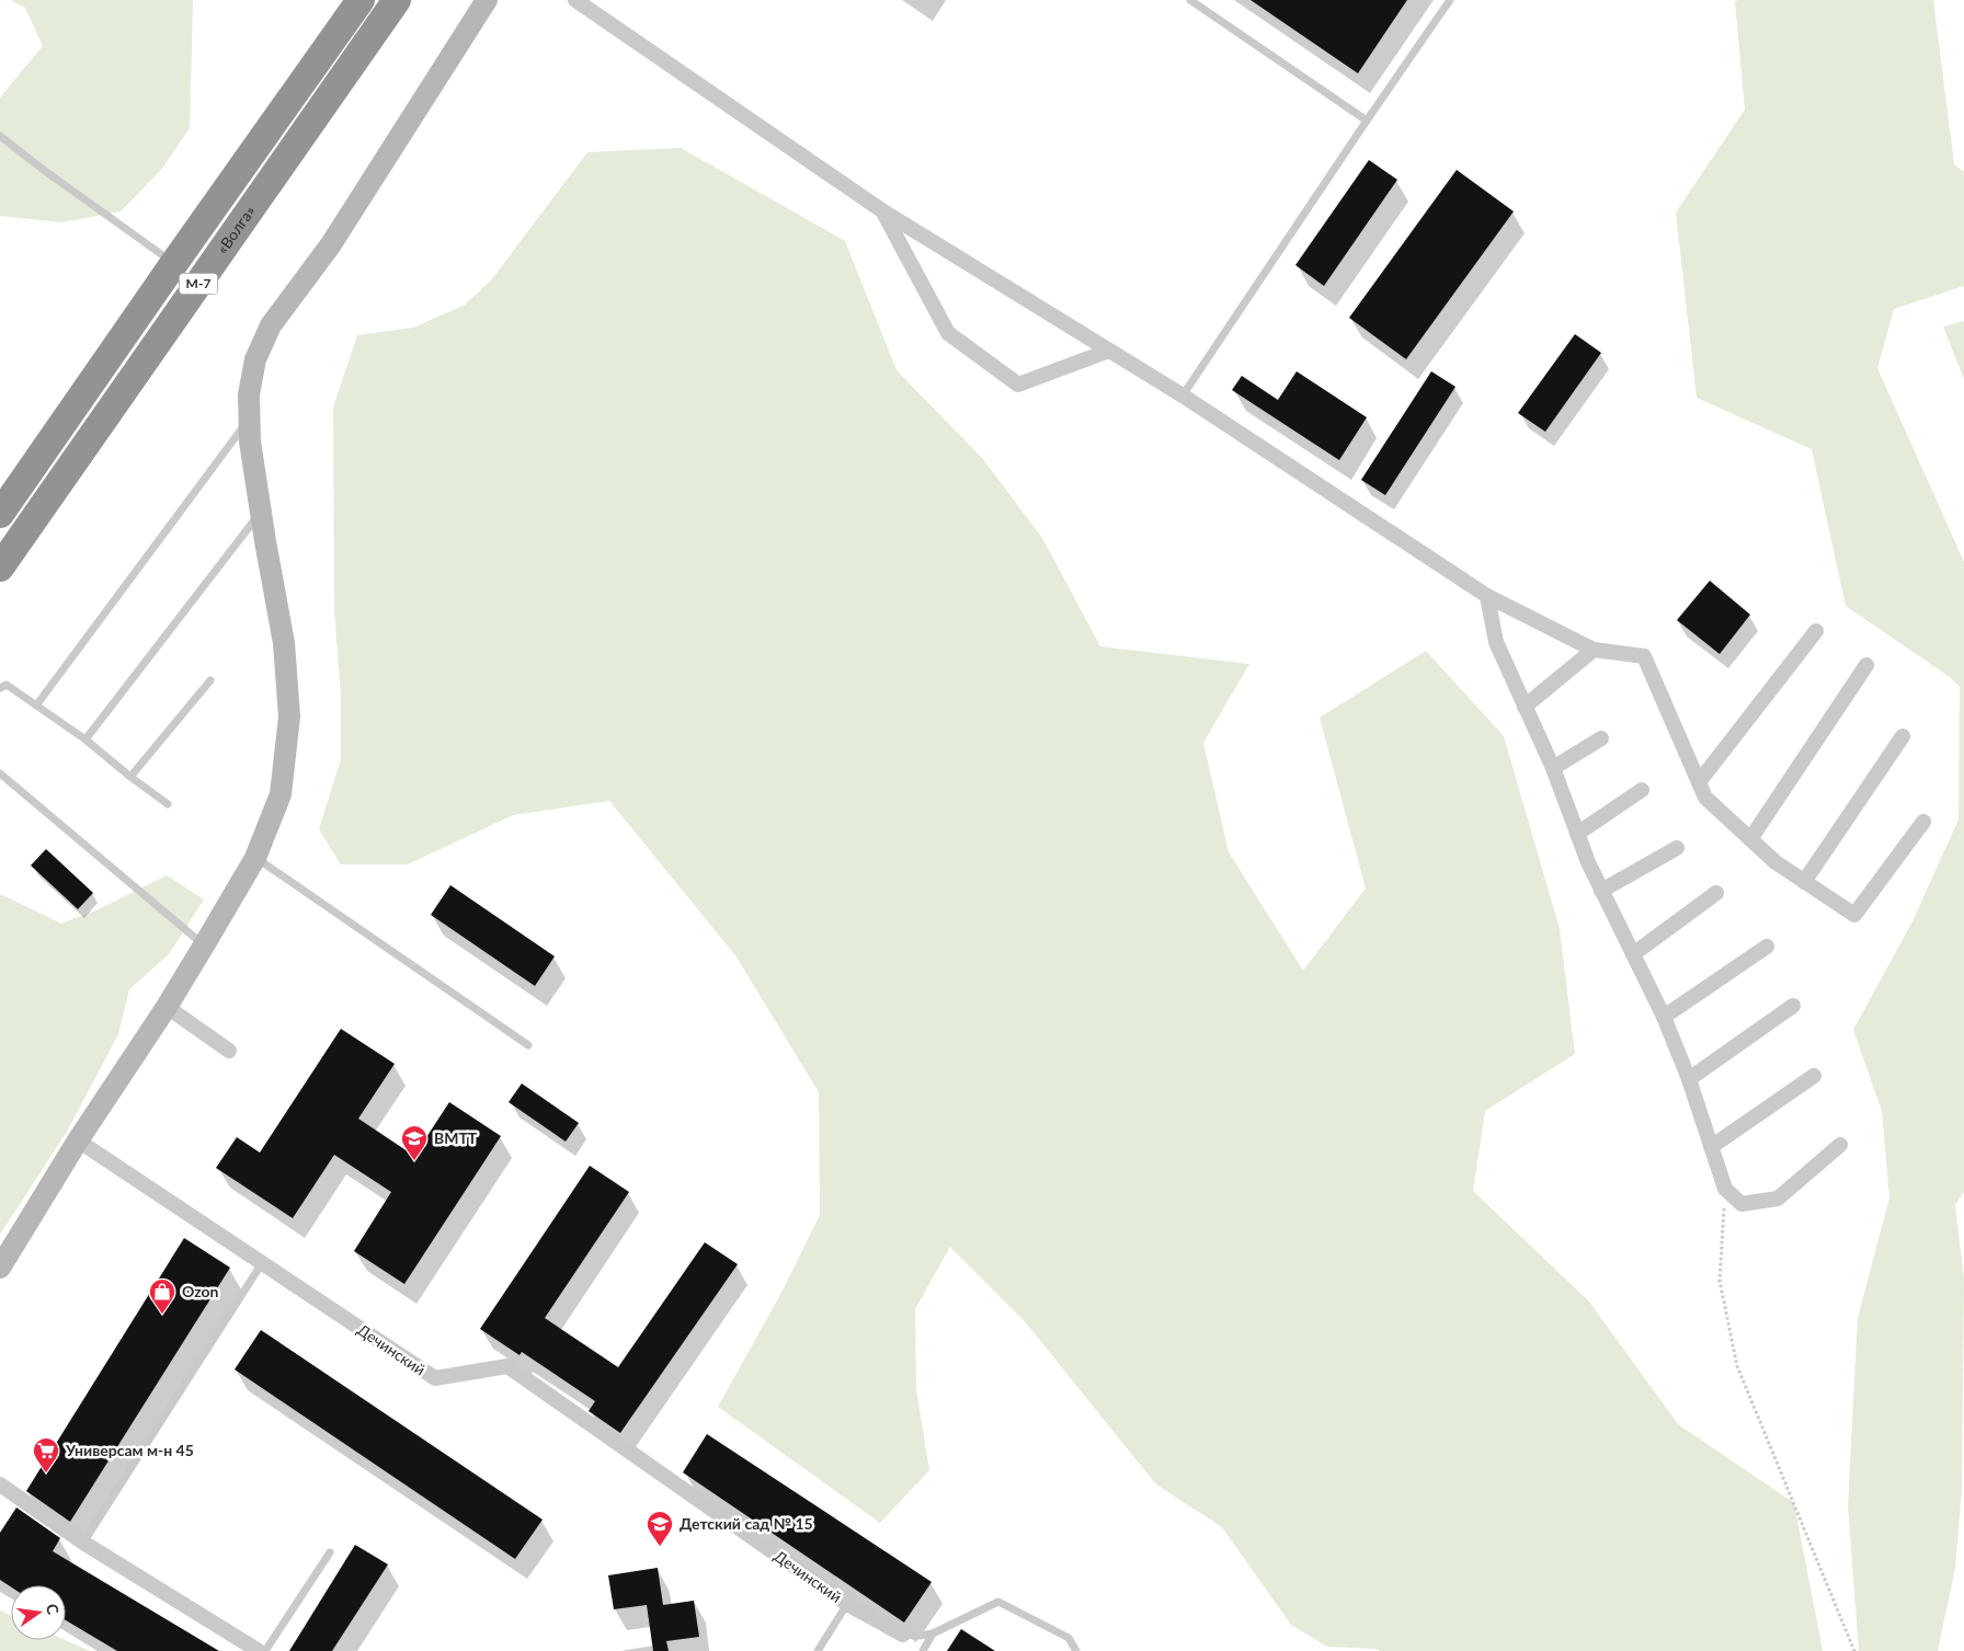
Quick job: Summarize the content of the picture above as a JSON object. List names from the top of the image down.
{
  "streets": {
    "highway": ["«Волга»", "М-7"],
    "street": ["Дечинский"]
  },
  "places": {
    "school or university": ["ВМТТ", "Детский сад № 15"],
    "shop": ["Ozon"],
    "supermarket": ["Универсам м-н 45"]
  },
  "north": "right"
}
